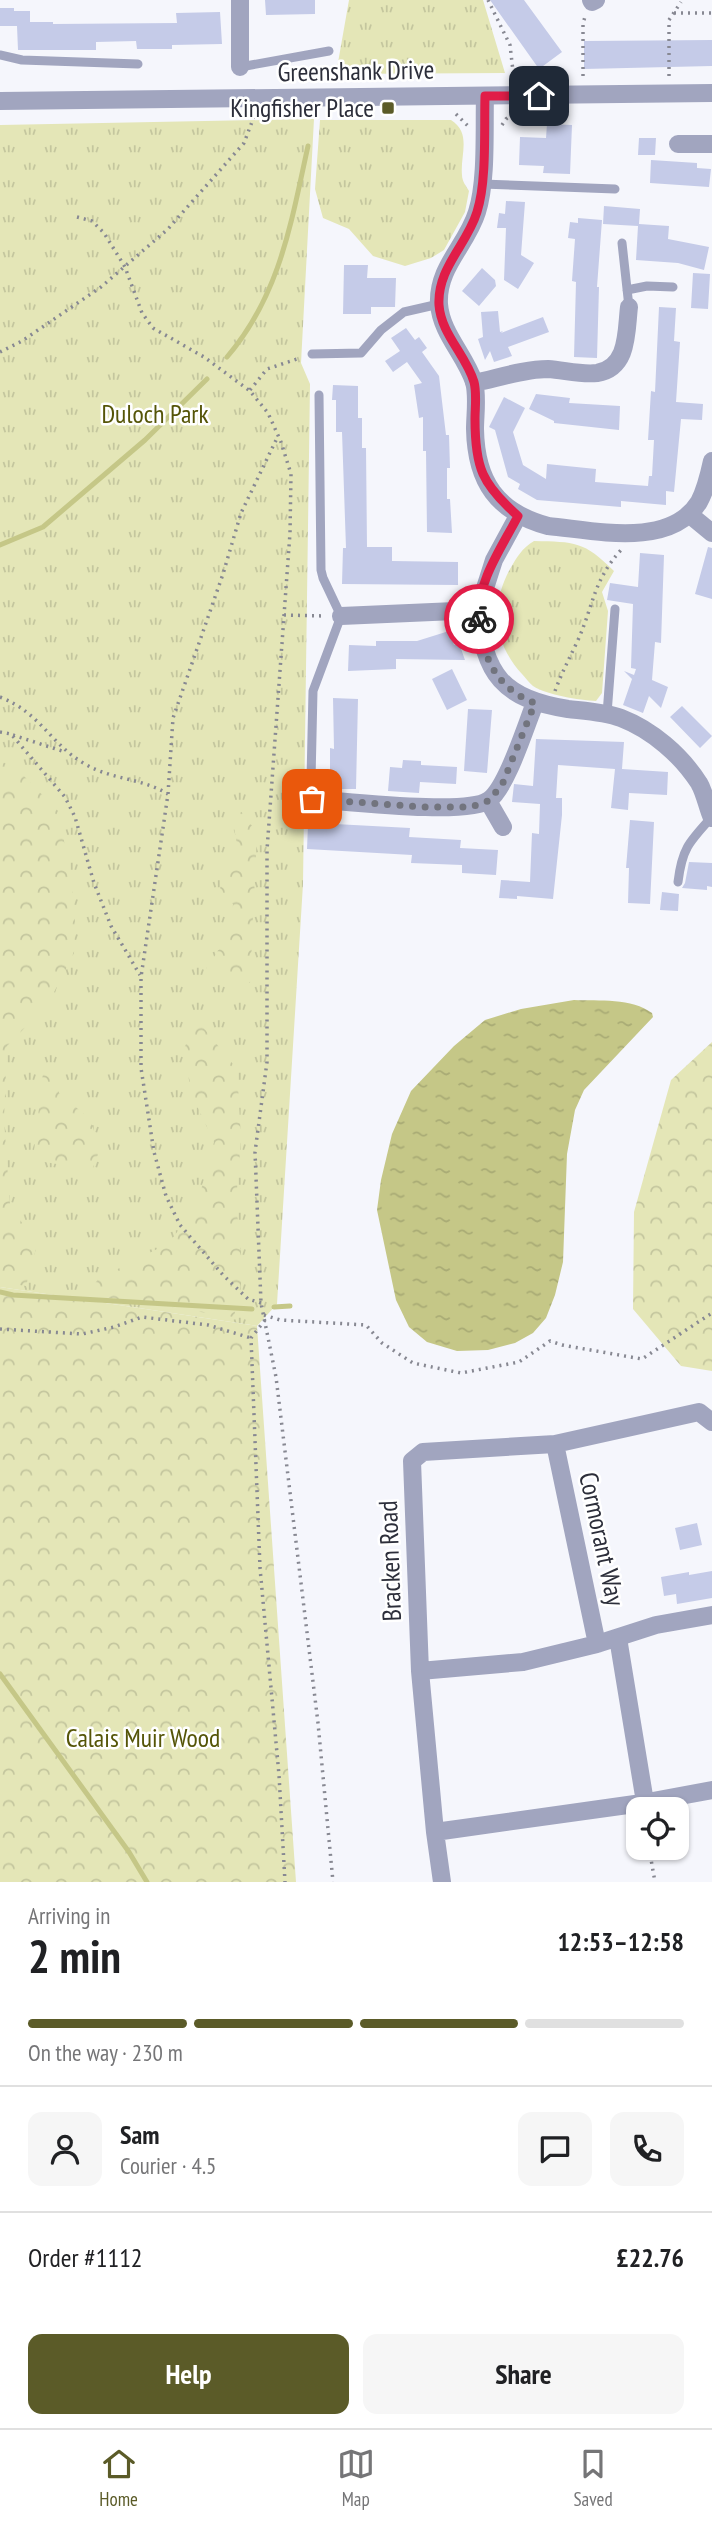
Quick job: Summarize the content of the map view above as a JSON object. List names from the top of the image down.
{
  "streets": {
    "street": ["Greenshank Drive", "Cormorant Way", "Bracken Road"]
  },
  "crossings": [
    ["Cormorant Way", "Bracken Road"]
  ],
  "parks": ["Duloch Park", "Calais Muir Wood"],
  "places": {
    "transit": ["Kingfisher Place"]
  },
  "page": {
    "heading": ["2 min", "Arriving in", "12:53–12:58"],
    "panel": [
      "Sam",
      "Courier · 4.5",
      "Order #1112",
      "£22.76"
    ],
    "bar": "On the way · 230 m",
    "buttons": ["Help", "Share"],
    "tabs": ["Home", "Map", "Saved"]
  }
}
